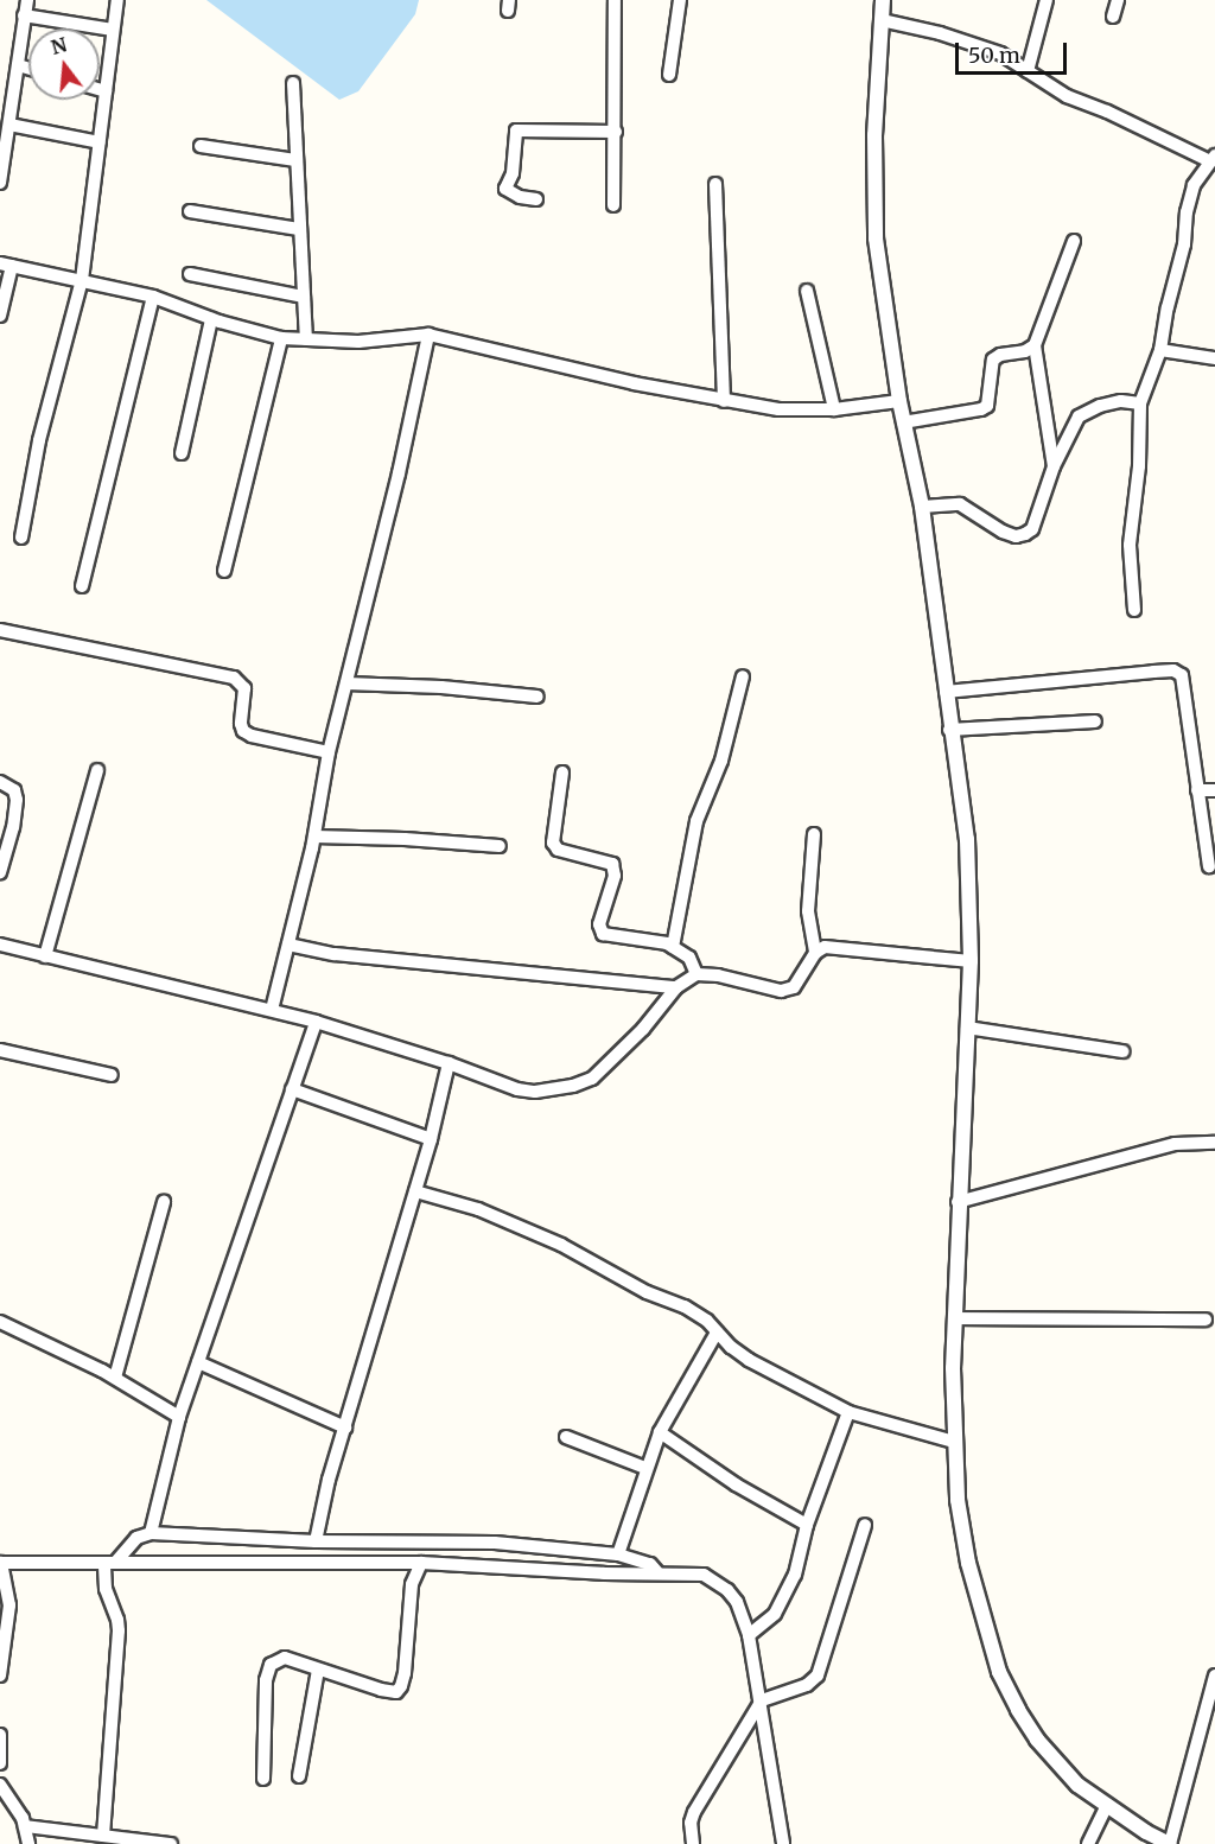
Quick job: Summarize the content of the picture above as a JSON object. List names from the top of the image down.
{
  "scale_bar": "50 m",
  "north": "top"
}
